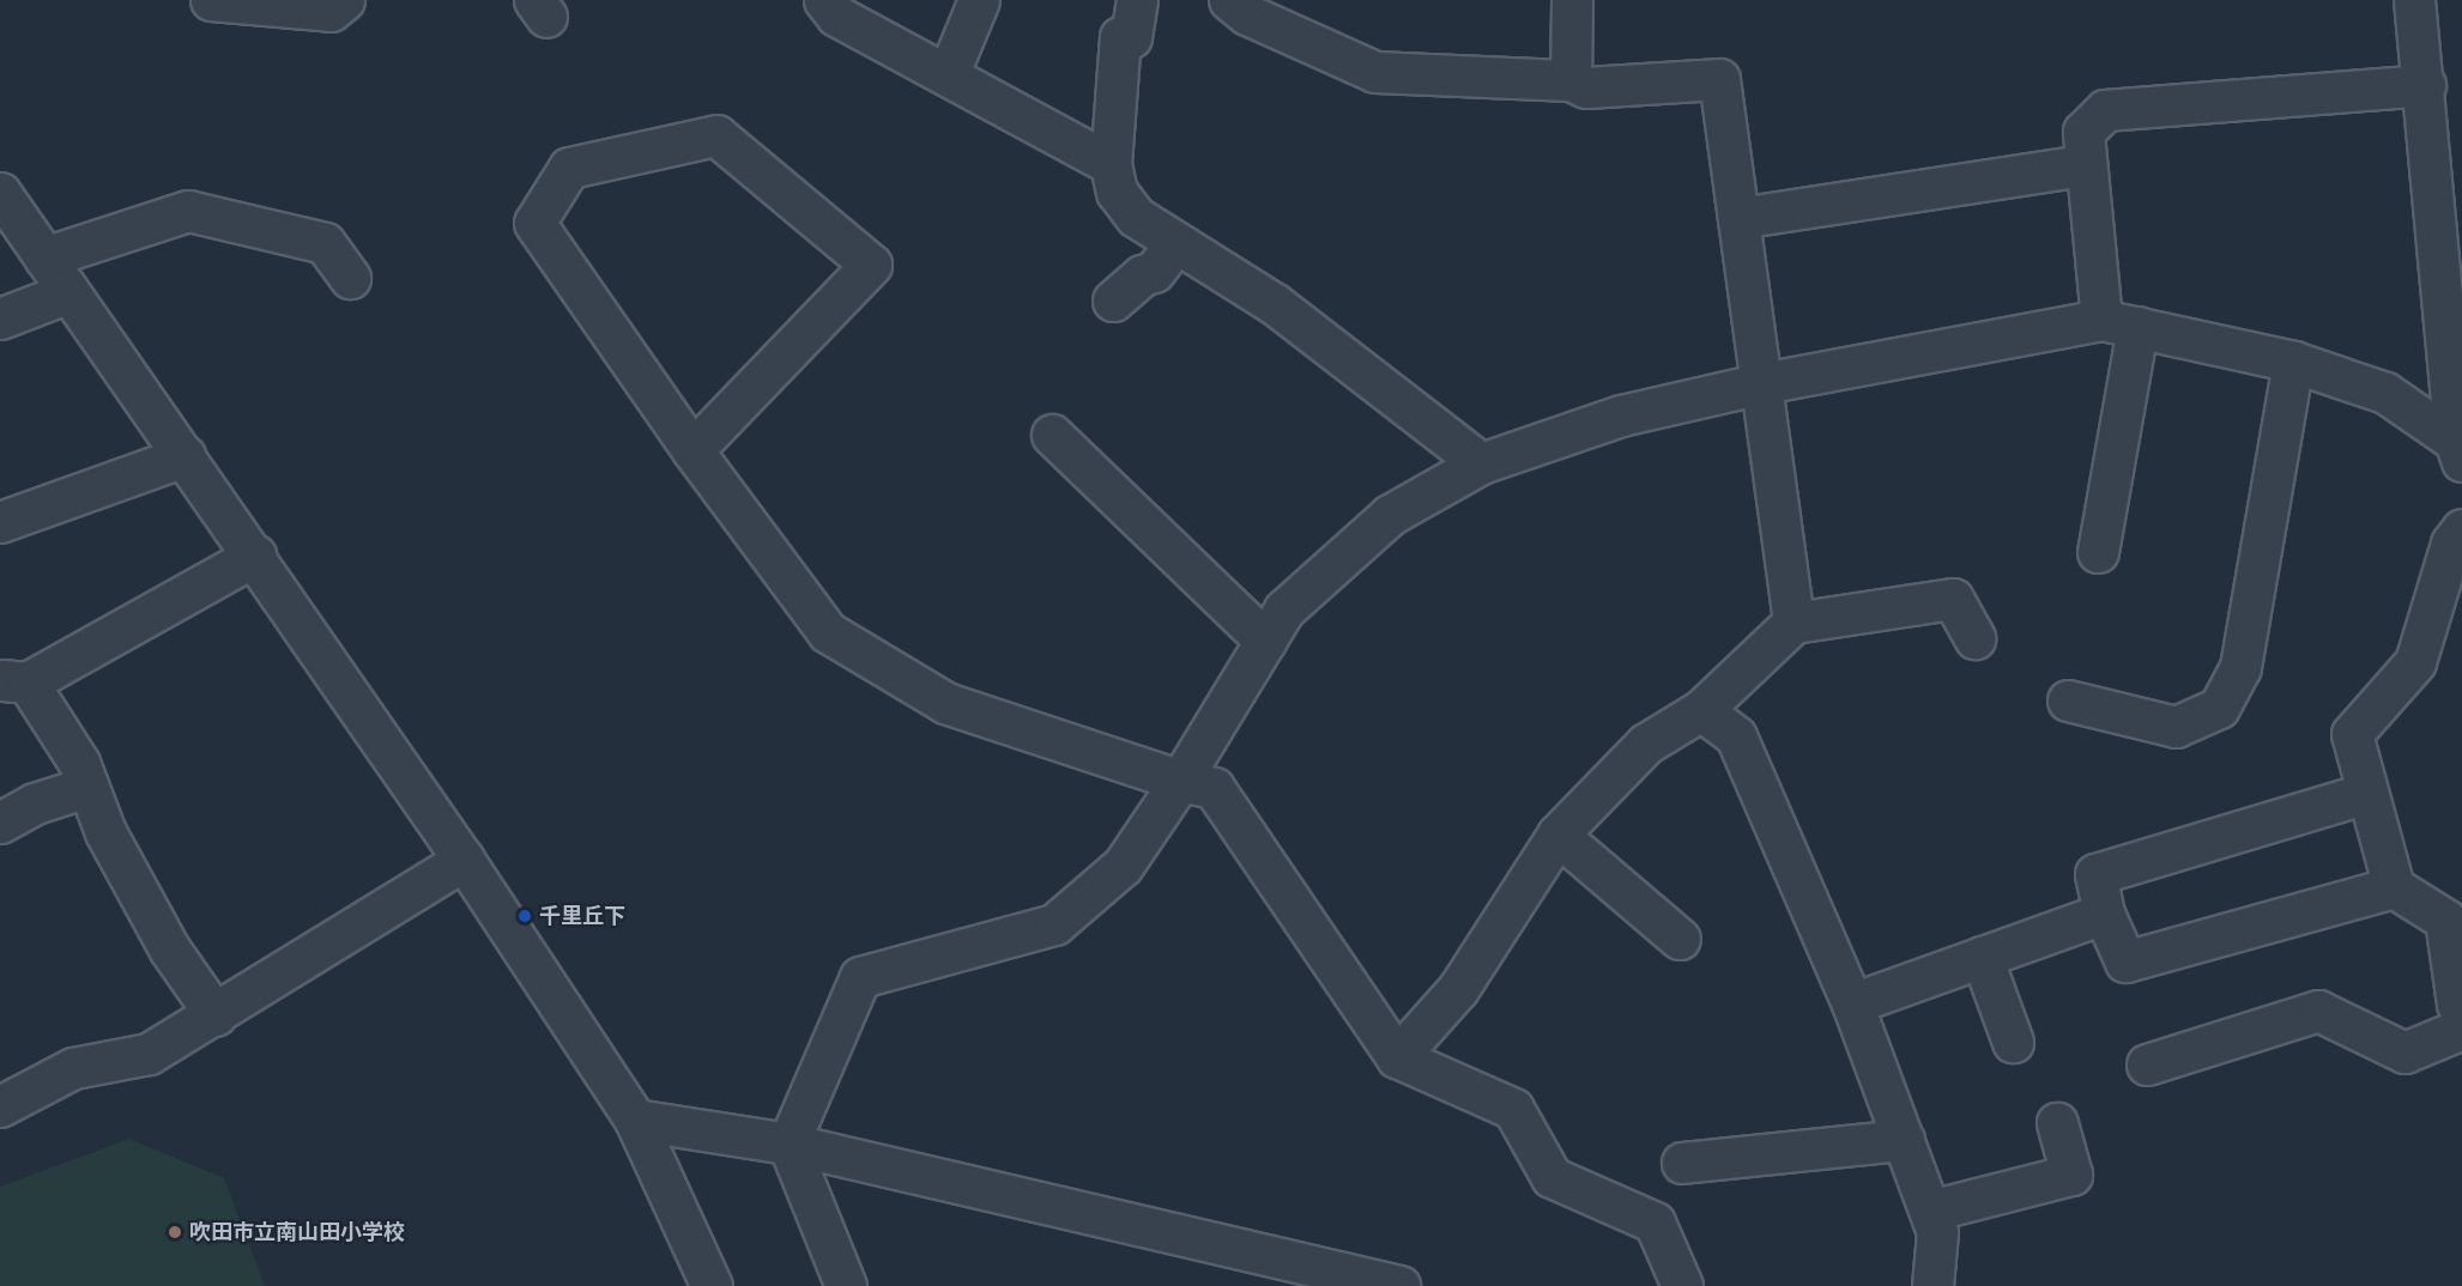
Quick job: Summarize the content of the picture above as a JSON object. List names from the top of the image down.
{
  "places": ["千里丘下", "吹田市立南山田小学校"]
}
